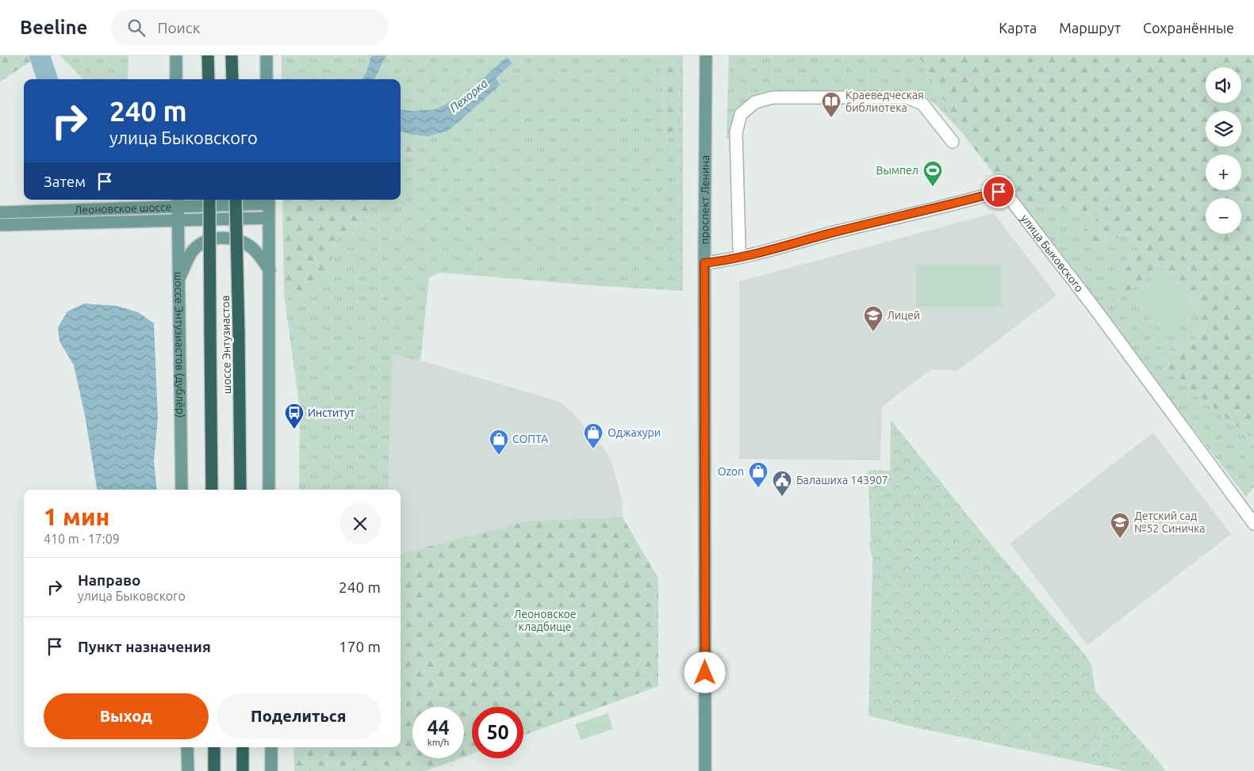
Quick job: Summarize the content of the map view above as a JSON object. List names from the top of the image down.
{
  "streets": {
    "highway": ["шоссе Энтузиастов"],
    "main road": ["проспект Ленина", "Леоновское шоссе", "шоссе Энтузиастов (дублёр)"],
    "street": ["улица Быковского"]
  },
  "crossings": [
    ["проспект Ленина", "улица Быковского"],
    ["Леоновское шоссе", "шоссе Энтузиастов (дублёр)"]
  ],
  "water": ["Пехорка"],
  "parks": ["Леоновское кладбище"],
  "places": {
    "library": ["Краеведческая библиотека"],
    "sports": ["Вымпел"],
    "school or university": ["Лицей", "Детский сад №52 Синичка"],
    "bus stop": ["Институт"],
    "shop": ["Оджахури", "СОПТА", "Ozon"],
    "public building": ["Балашиха 143907"]
  },
  "page": {
    "header": "Beeline",
    "search": "Поиск",
    "nav": ["Карта", "Маршрут", "Сохранённые"],
    "map_buttons": ["+", "−"],
    "turn": ["240 m", "улица Быковского"],
    "then": "Затем",
    "heading": ["1 мин", "410 m · 17:09"],
    "list": [
      {
        "name": "Направо",
        "note": "улица Быковского",
        "value": "240 m"
      },
      {
        "name": "Пункт назначения",
        "value": "170 m"
      }
    ],
    "buttons": ["Выход", "Поделиться"],
    "speed": "44 km/h",
    "limit": "50"
  }
}
